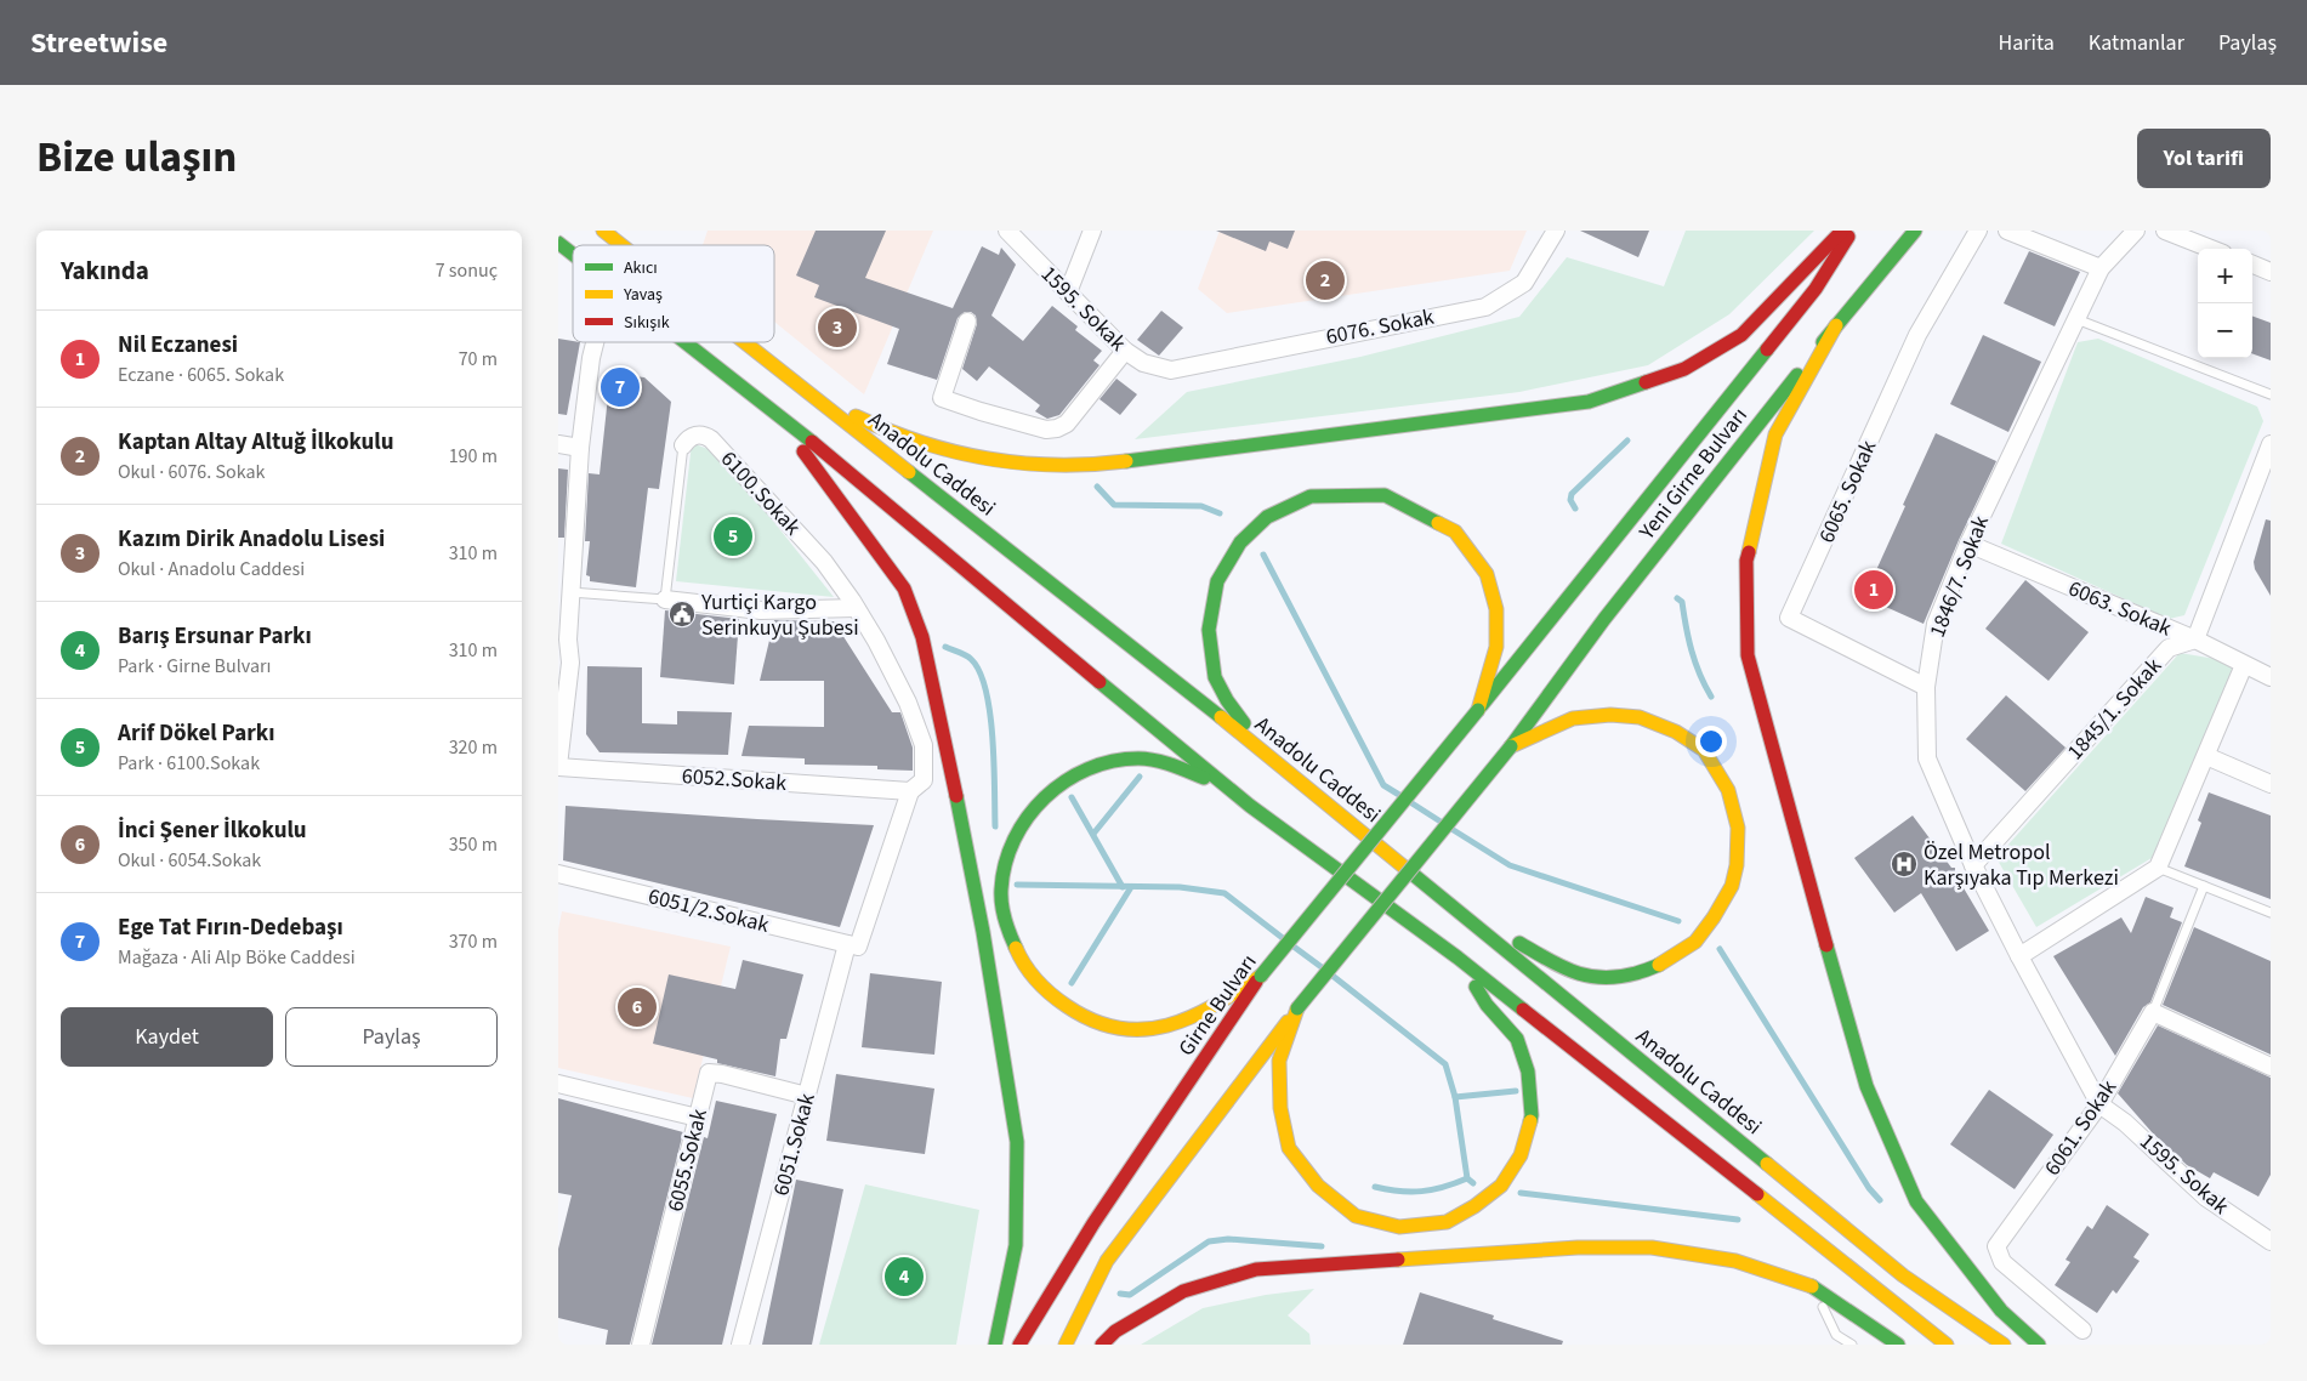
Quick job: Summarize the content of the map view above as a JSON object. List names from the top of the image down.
{
  "streets": {
    "main road": ["Anadolu Caddesi", "Yeni Girne Bulvarı", "Girne Bulvarı"],
    "street": [
      "1595. Sokak",
      "6076. Sokak",
      "6065. Sokak",
      "6100.Sokak",
      "1846/7. Sokak",
      "6063. Sokak",
      "1845/1. Sokak",
      "6052.Sokak",
      "6051/2.Sokak",
      "6061. Sokak",
      "6051.Sokak",
      "6055.Sokak"
    ]
  },
  "crossings": [
    ["1595. Sokak", "6076. Sokak"],
    ["1595. Sokak", "1846/7. Sokak"],
    ["1595. Sokak", "6061. Sokak"],
    ["Yeni Girne Bulvarı", "Girne Bulvarı"],
    ["6065. Sokak", "1846/7. Sokak"],
    ["6100.Sokak", "6052.Sokak"],
    ["6100.Sokak", "6051.Sokak"],
    ["1846/7. Sokak", "6063. Sokak"],
    ["1846/7. Sokak", "1845/1. Sokak"],
    ["1846/7. Sokak", "6061. Sokak"],
    ["6063. Sokak", "1845/1. Sokak"],
    ["6052.Sokak", "6051.Sokak"],
    ["6051/2.Sokak", "6051.Sokak"],
    ["6051.Sokak", "6055.Sokak"]
  ],
  "places": {
    "public building": ["Yurtiçi Kargo Serinkuyu Şubesi"],
    "hospital": ["Özel Metropol Karşıyaka Tıp Merkezi"]
  },
  "legend": ["Akıcı", "Yavaş", "Sıkışık"],
  "page": {
    "header": "Streetwise",
    "nav": ["Harita", "Katmanlar", "Paylaş"],
    "title": "Bize ulaşın",
    "buttons": [
      "Yol tarifi",
      ["Kaydet", "Paylaş"]
    ],
    "heading": ["Yakında", "7 sonuç"],
    "map_buttons": ["+", "−"],
    "pins": [
      "2",
      "3",
      "7",
      "5",
      "1",
      "6",
      "4"
    ],
    "list": [
      {
        "mark": "1",
        "name": "Nil Eczanesi",
        "note": "Eczane · 6065. Sokak",
        "value": "70 m"
      },
      {
        "mark": "2",
        "name": "Kaptan Altay Altuğ İlkokulu",
        "note": "Okul · 6076. Sokak",
        "value": "190 m"
      },
      {
        "mark": "3",
        "name": "Kazım Dirik Anadolu Lisesi",
        "note": "Okul · Anadolu Caddesi",
        "value": "310 m"
      },
      {
        "mark": "4",
        "name": "Barış Ersunar Parkı",
        "note": "Park · Girne Bulvarı",
        "value": "310 m"
      },
      {
        "mark": "5",
        "name": "Arif Dökel Parkı",
        "note": "Park · 6100.Sokak",
        "value": "320 m"
      },
      {
        "mark": "6",
        "name": "İnci Şener İlkokulu",
        "note": "Okul · 6054.Sokak",
        "value": "350 m"
      },
      {
        "mark": "7",
        "name": "Ege Tat Fırın-Dedebaşı",
        "note": "Mağaza · Ali Alp Böke Caddesi",
        "value": "370 m"
      }
    ]
  }
}
